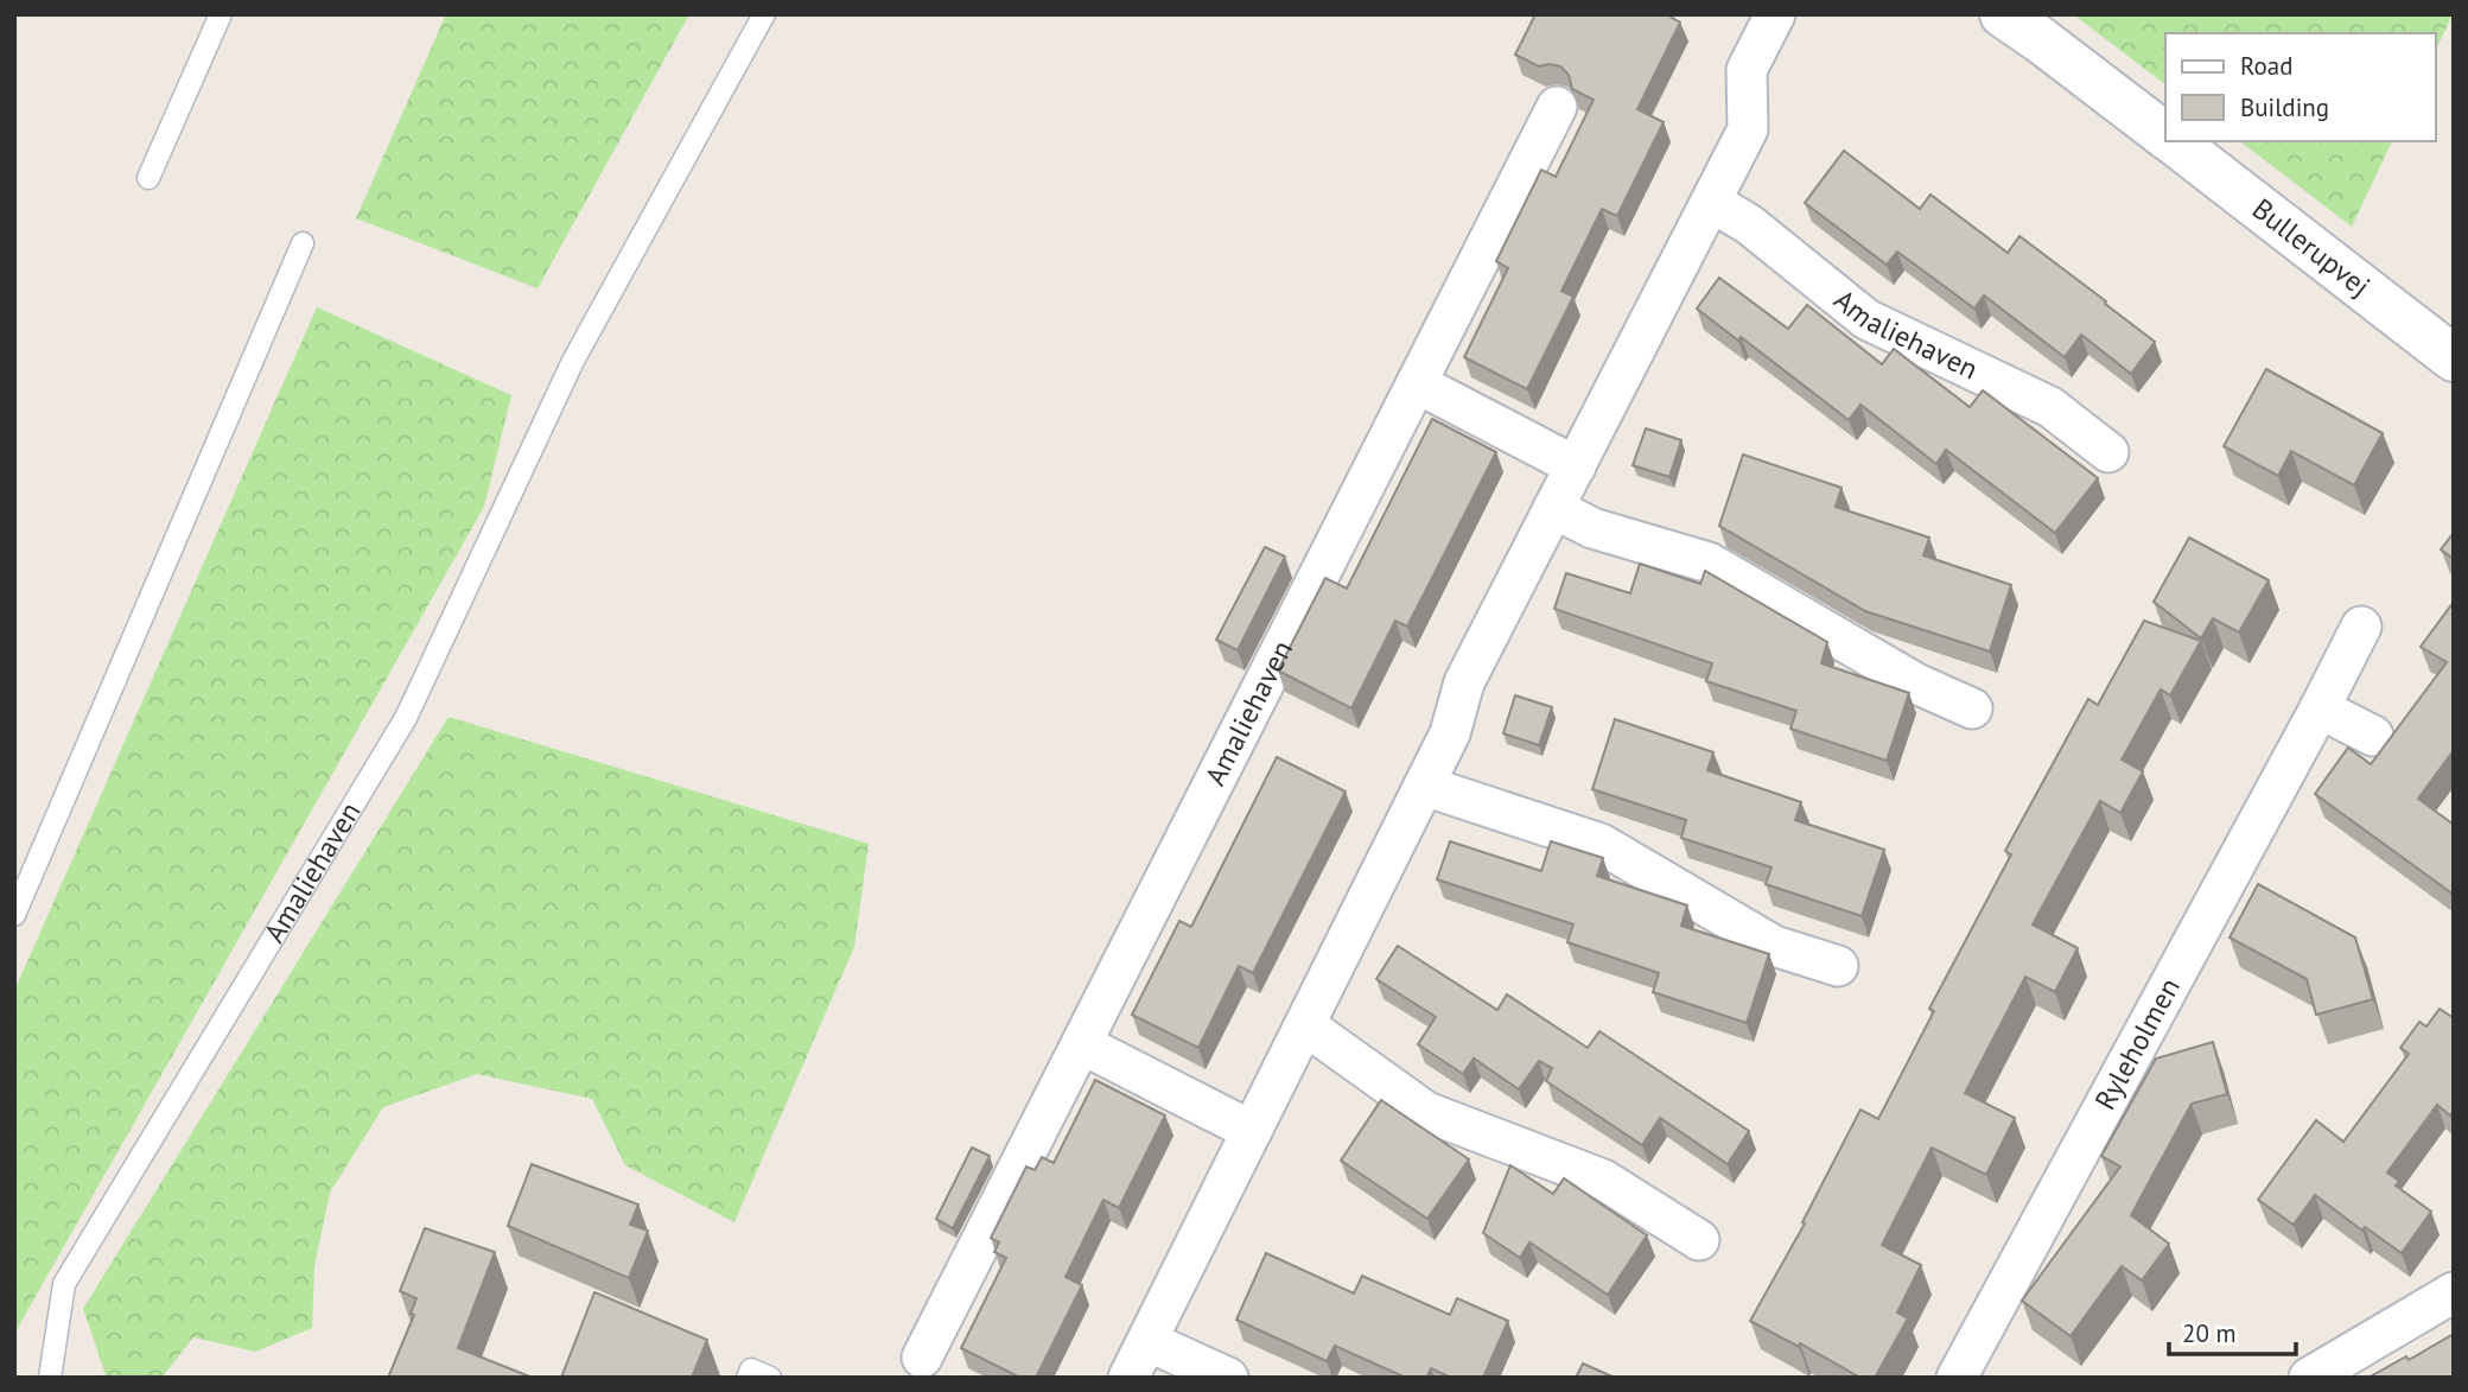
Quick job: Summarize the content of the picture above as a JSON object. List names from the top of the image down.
{
  "streets": {
    "street": ["Bullerupvej", "Amaliehaven", "Ryleholmen"]
  },
  "legend": ["Road", "Building"],
  "scale_bar": "20 m"
}
